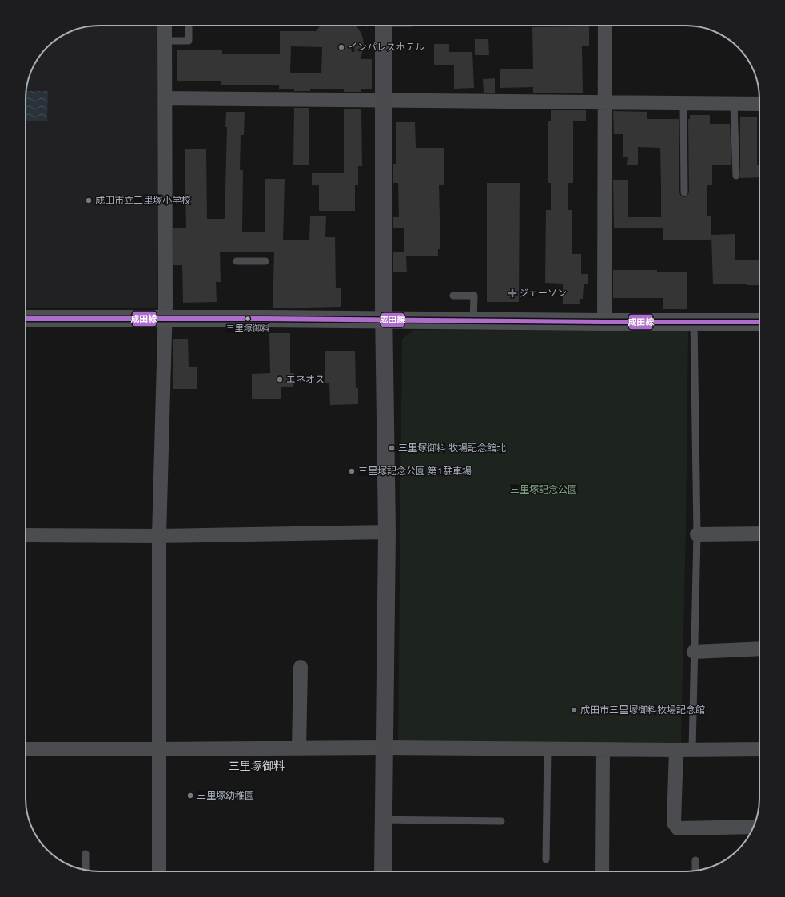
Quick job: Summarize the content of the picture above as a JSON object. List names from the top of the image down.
{
  "districts": ["三里塚御料"],
  "parks": ["三里塚記念公園"],
  "places": {
    "other": [
      "インパレスホテル",
      "成田市立三里塚小学校",
      "三里塚御料",
      "エネオス",
      "三里塚記念公園 第1駐車場",
      "成田市三里塚御料牧場記念館",
      "三里塚幼稚園"
    ],
    "health": ["ジェーソン"],
    "transit": ["三里塚御料 牧場記念館北"]
  },
  "lines": ["transit line 成田線"]
}
